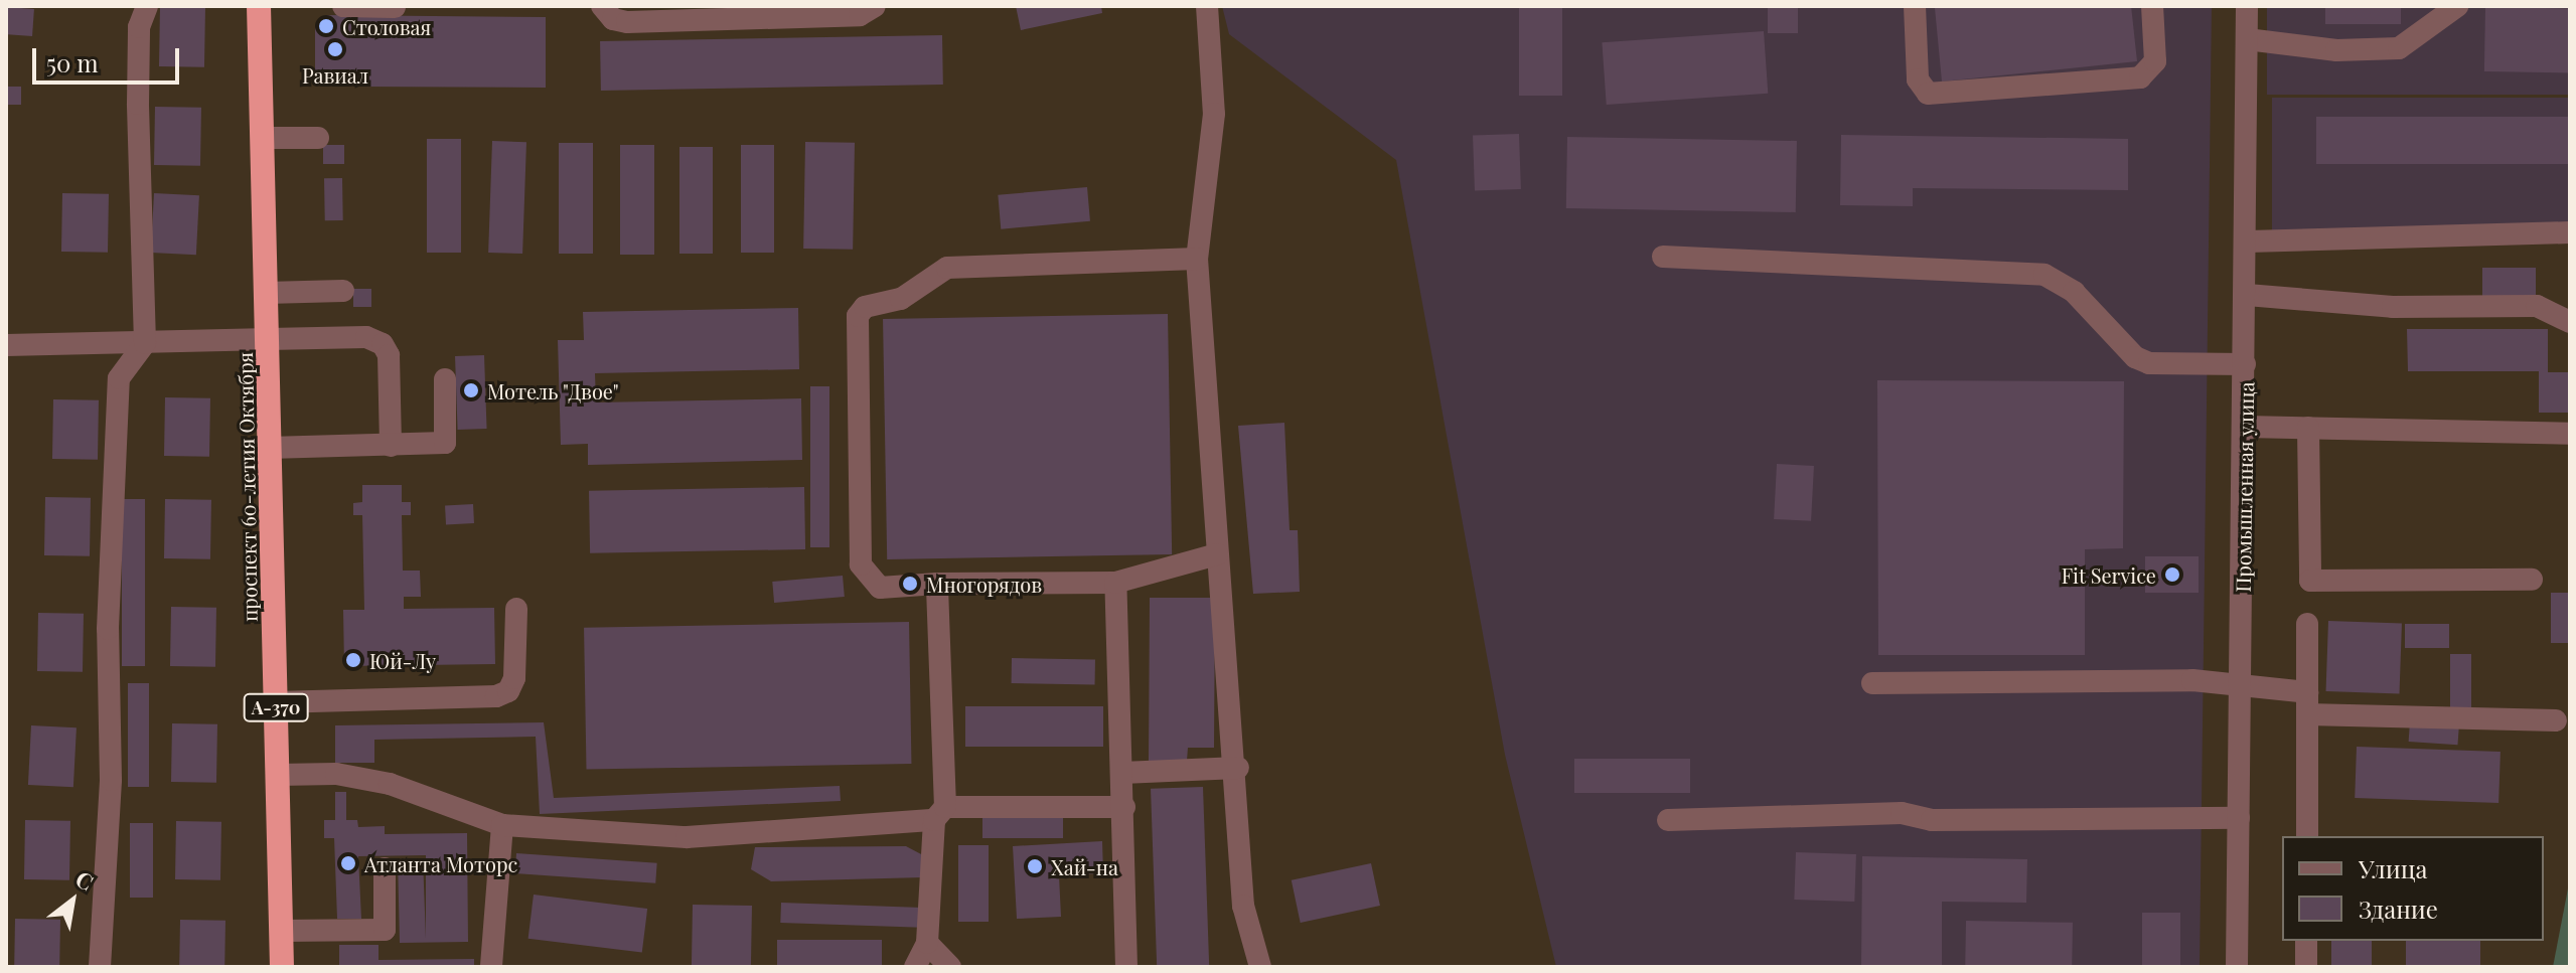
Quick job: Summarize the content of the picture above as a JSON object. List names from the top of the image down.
{
  "streets": {
    "highway": ["проспект 60-летия Октября", "А-370"],
    "street": ["Промышленная улица"]
  },
  "places": [
    "Столовая",
    "Равиал",
    "Мотель \"Двое\"",
    "Fit Service",
    "Многорядов",
    "Юй-Лу",
    "Атланта Моторс",
    "Хай-на"
  ],
  "legend": ["Улица", "Здание"],
  "scale_bar": "50 m",
  "north": "top right"
}
